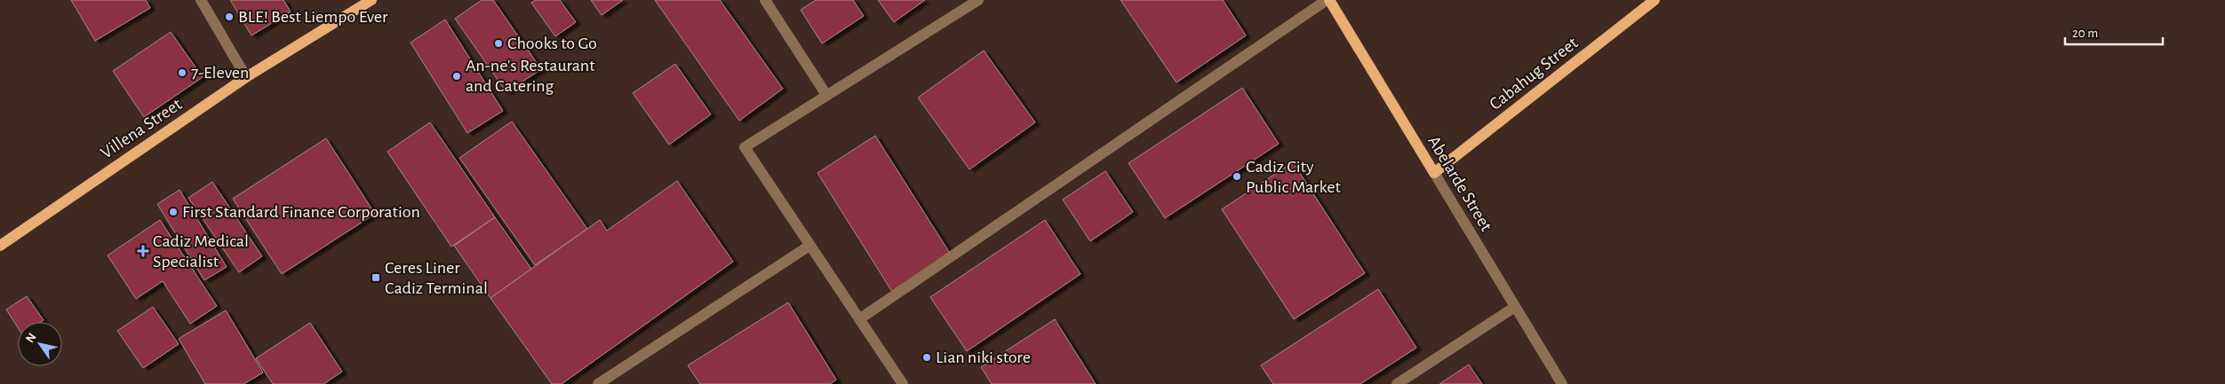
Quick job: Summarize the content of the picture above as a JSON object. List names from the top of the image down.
{
  "streets": {
    "main road": ["Cabahug Street", "Villena Street", "Abelarde Street"]
  },
  "crossings": [
    ["Cabahug Street", "Abelarde Street"]
  ],
  "places": {
    "other": [
      "BLE! Best Liempo Ever",
      "Chooks to Go",
      "7-Eleven",
      "An-ne's Restaurant and Catering",
      "Cadiz City Public Market",
      "First Standard Finance Corporation",
      "Lian niki store"
    ],
    "health": ["Cadiz Medical Specialist"],
    "transit": ["Ceres Liner Cadiz Terminal"]
  },
  "scale_bar": "20 m",
  "north": "top left"
}
